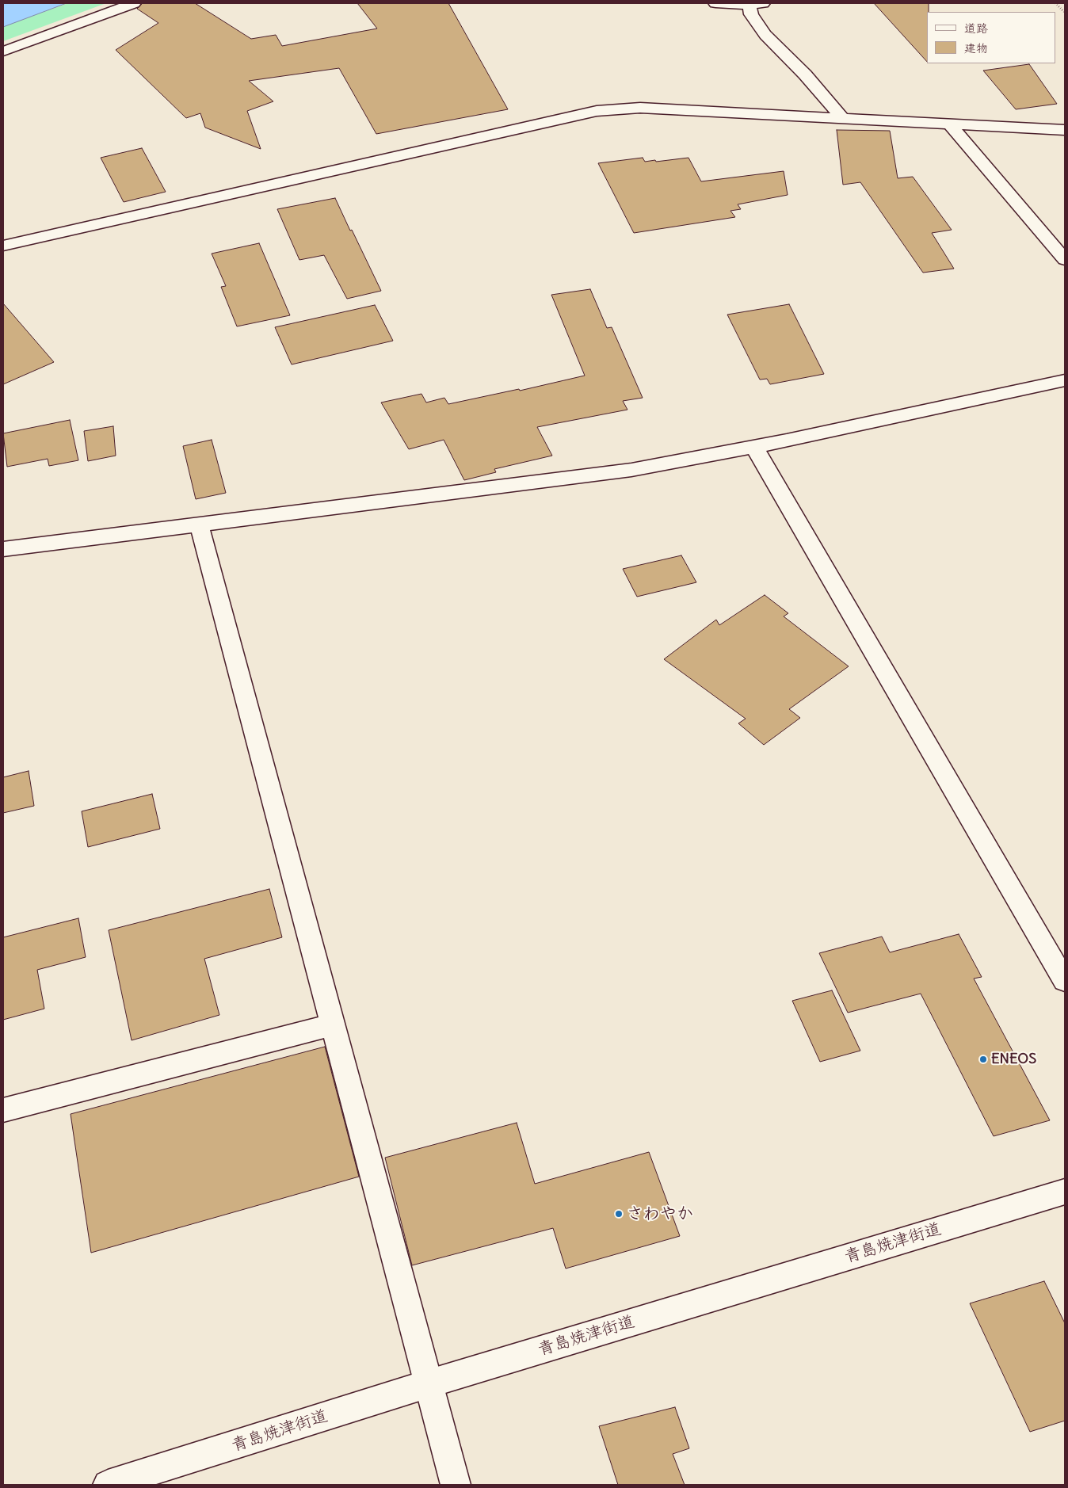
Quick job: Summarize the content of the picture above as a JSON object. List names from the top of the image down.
{
  "streets": {
    "street": ["青島焼津街道"]
  },
  "places": ["ENEOS", "さわやか"],
  "legend": ["道路", "建物"]
}
